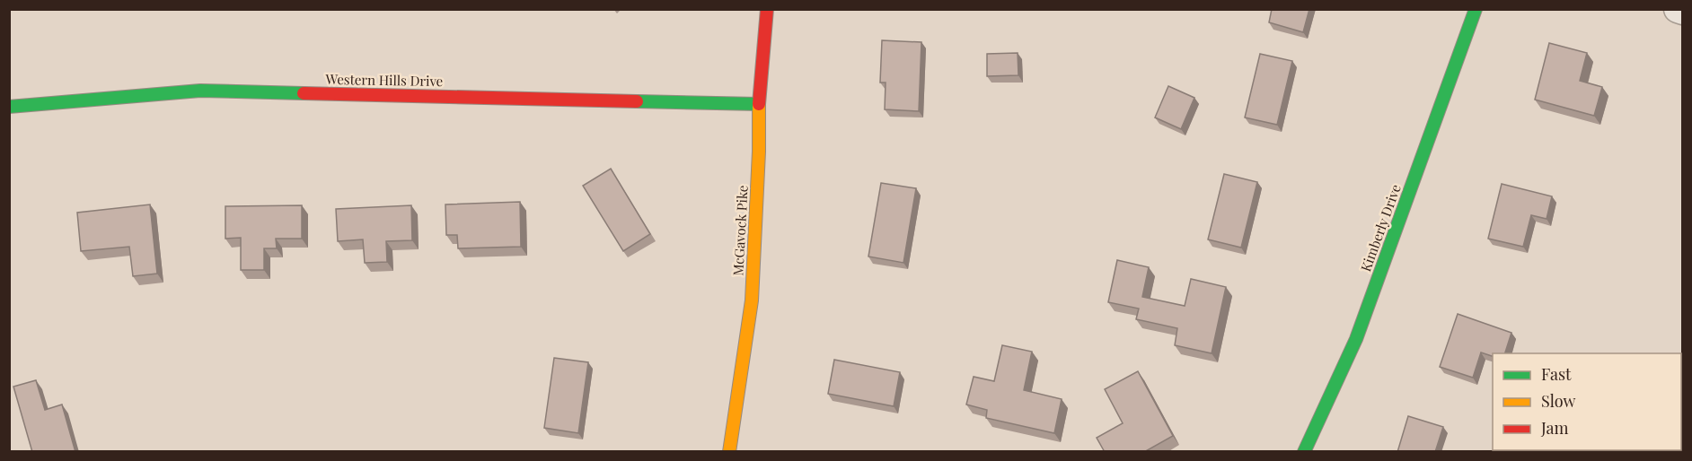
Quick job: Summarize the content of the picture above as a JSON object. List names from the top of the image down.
{
  "streets": {
    "street": ["Western Hills Drive", "Kimberly Drive", "McGavock Pike"]
  },
  "crossings": [
    ["Western Hills Drive", "McGavock Pike"]
  ],
  "legend": ["Fast", "Slow", "Jam"]
}
